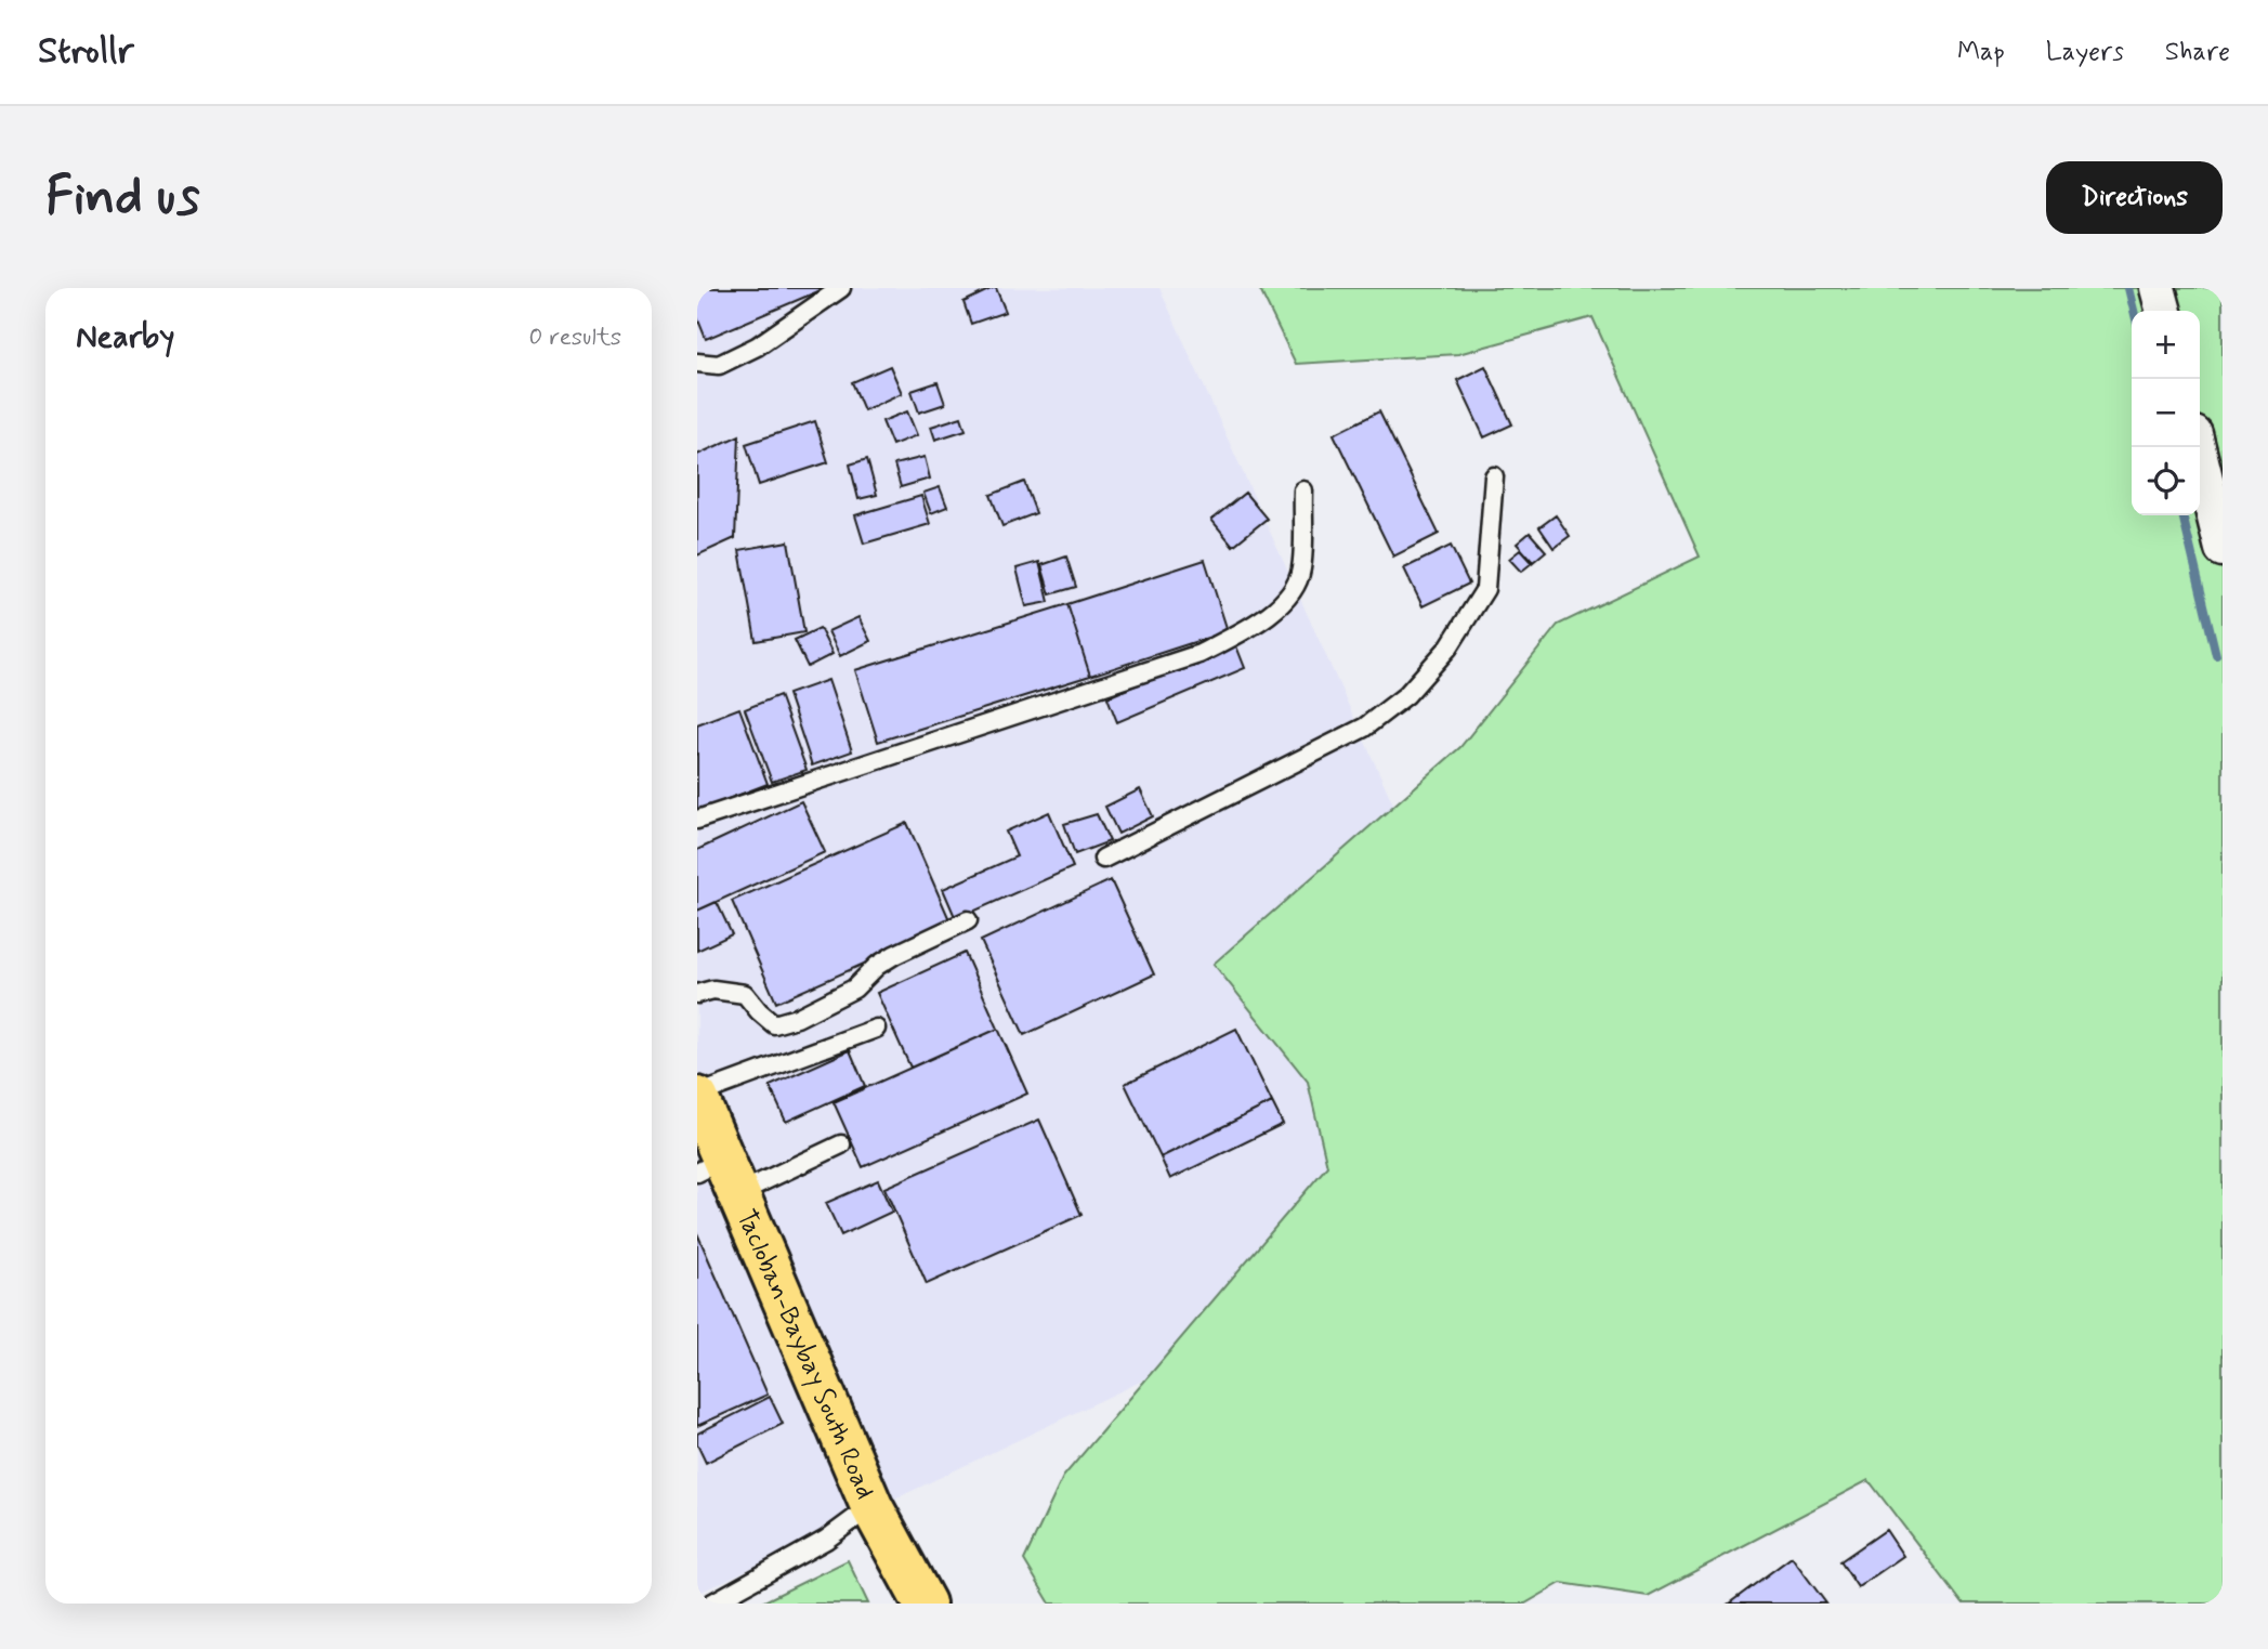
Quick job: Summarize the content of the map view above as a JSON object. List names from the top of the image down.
{
  "streets": {
    "main road": ["Tacloban-Baybay South Road"]
  },
  "page": {
    "header": "Strollr",
    "nav": ["Map", "Layers", "Share"],
    "buttons": "Directions",
    "title": "Find us",
    "heading": ["Nearby", "0 results"],
    "map_buttons": ["+", "−"]
  }
}
